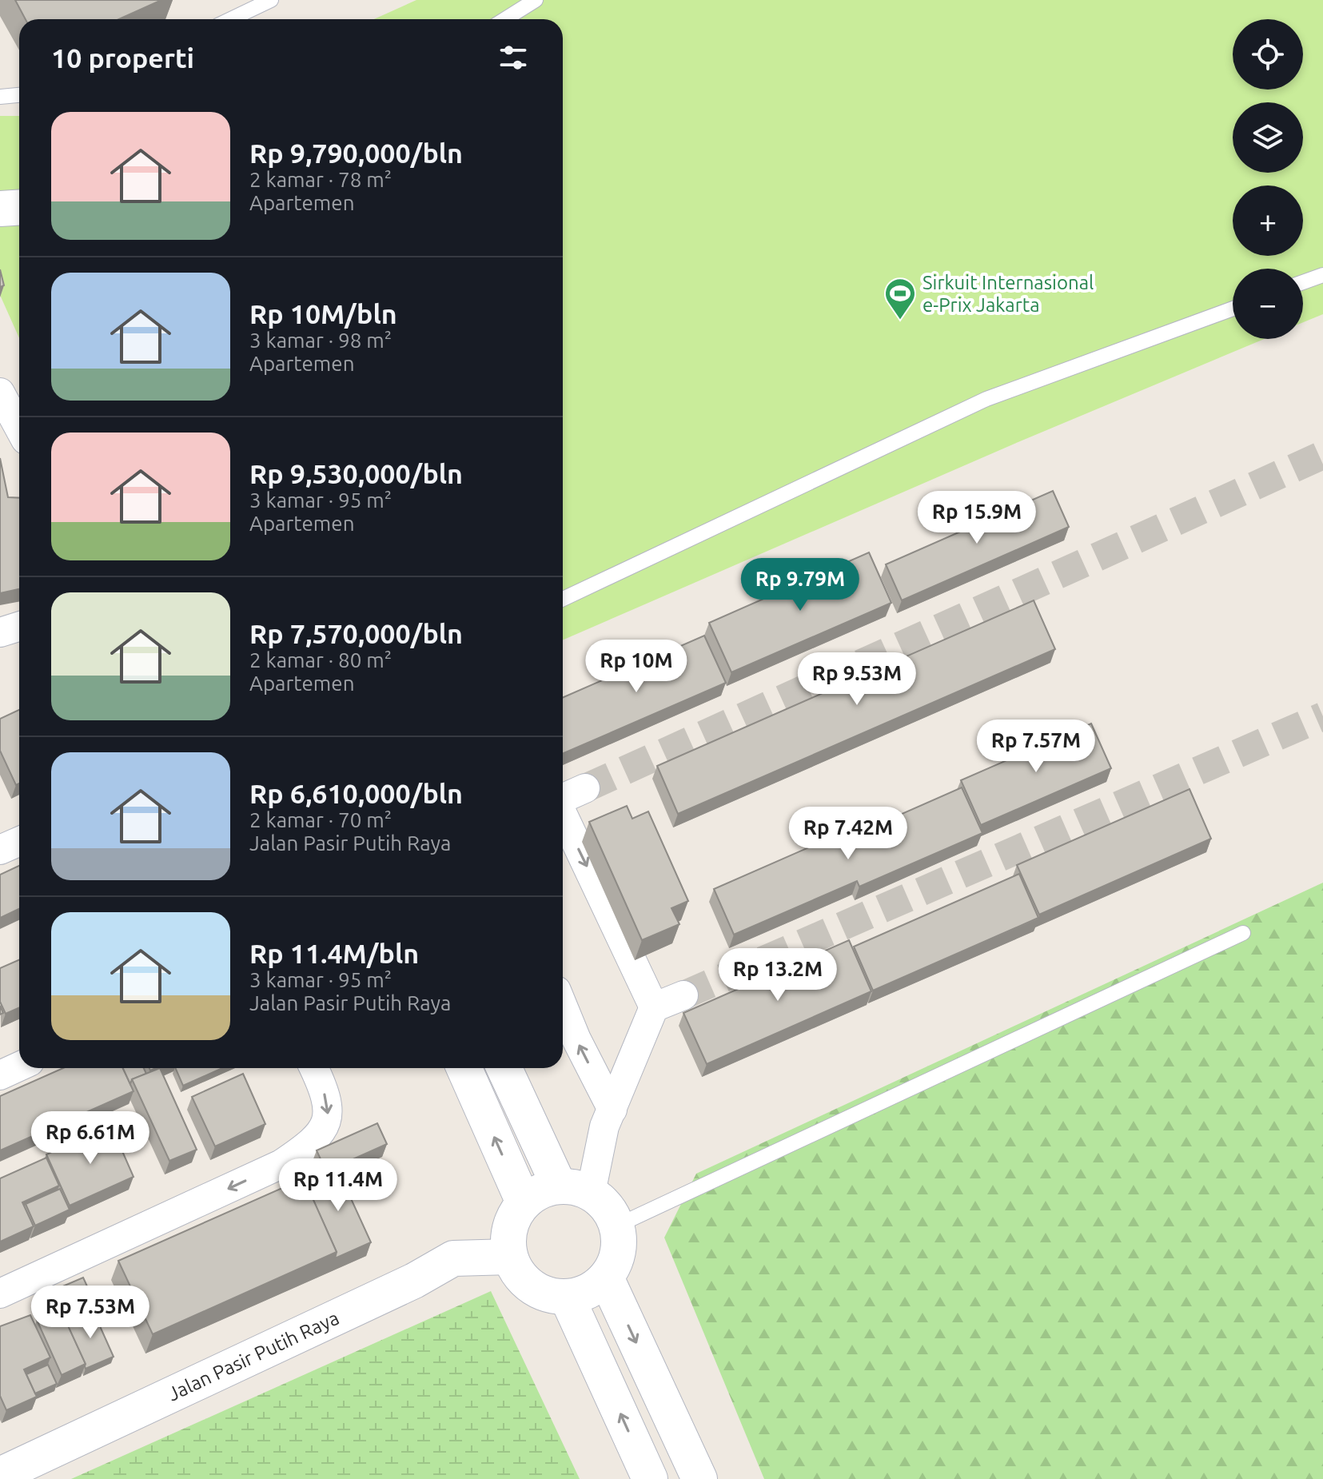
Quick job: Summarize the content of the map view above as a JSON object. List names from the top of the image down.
{
  "streets": {
    "street": ["Jalan Pasir Putih Raya"]
  },
  "places": {
    "sports": ["Sirkuit Internasional e-Prix Jakarta"]
  },
  "page": {
    "map_buttons": ["+", "−"],
    "heading": "10 properti",
    "list": [
      {
        "name": "Rp 9,790,000/bln",
        "note": "2 kamar · 78 m² · Apartemen"
      },
      {
        "name": "Rp 10M/bln",
        "note": "3 kamar · 98 m² · Apartemen"
      },
      {
        "name": "Rp 9,530,000/bln",
        "note": "3 kamar · 95 m² · Apartemen"
      },
      {
        "name": "Rp 7,570,000/bln",
        "note": "2 kamar · 80 m² · Apartemen"
      },
      {
        "name": "Rp 6,610,000/bln",
        "note": "2 kamar · 70 m² · Jalan Pasir Putih Raya"
      },
      {
        "name": "Rp 11.4M/bln",
        "note": "3 kamar · 95 m² · Jalan Pasir Putih Raya"
      }
    ],
    "price": [
      "Rp 15.9M",
      "Rp 9.79M",
      "Rp 10M",
      "Rp 9.53M",
      "Rp 7.57M",
      "Rp 7.42M",
      "Rp 13.2M",
      "Rp 6.61M",
      "Rp 11.4M",
      "Rp 7.53M"
    ]
  }
}
